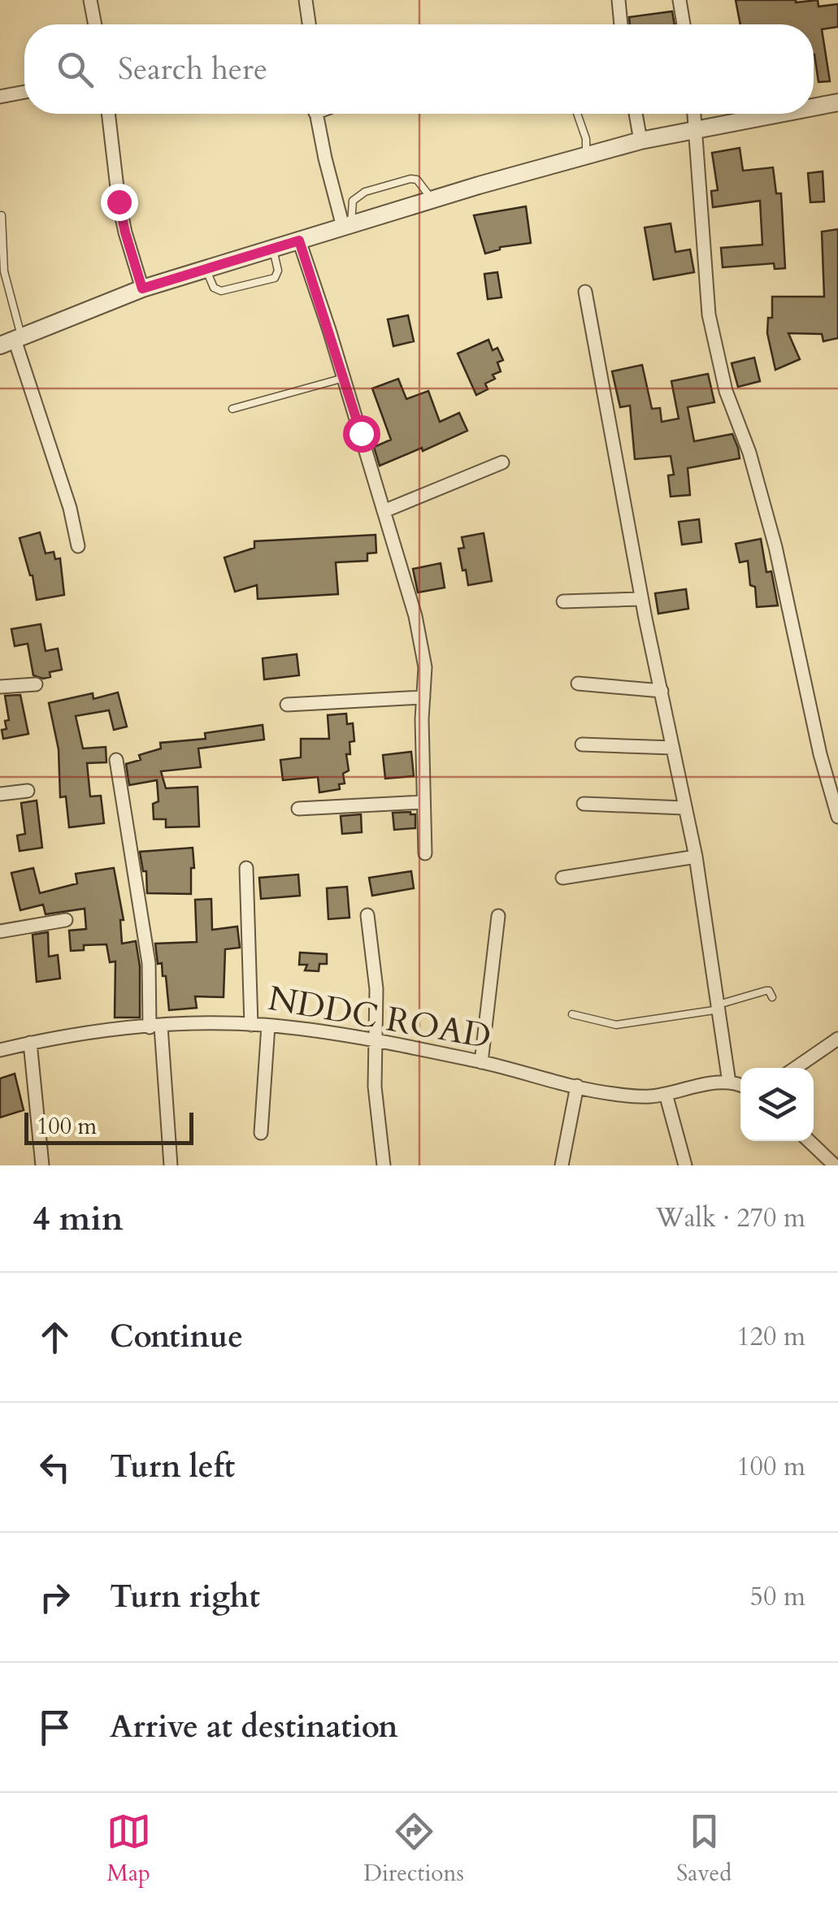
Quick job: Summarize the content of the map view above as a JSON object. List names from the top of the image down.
{
  "streets": {
    "street": ["NDDC ROAD"]
  },
  "scale_bar": "100 m",
  "page": {
    "search": "Search here",
    "scale": "100 m",
    "heading": ["4 min", "Walk · 270 m"],
    "list": [
      ["Continue", "120 m"],
      ["Turn left", "100 m"],
      ["Turn right", "50 m"],
      "Arrive at destination"
    ],
    "nav": ["Map", "Directions", "Saved"]
  }
}
